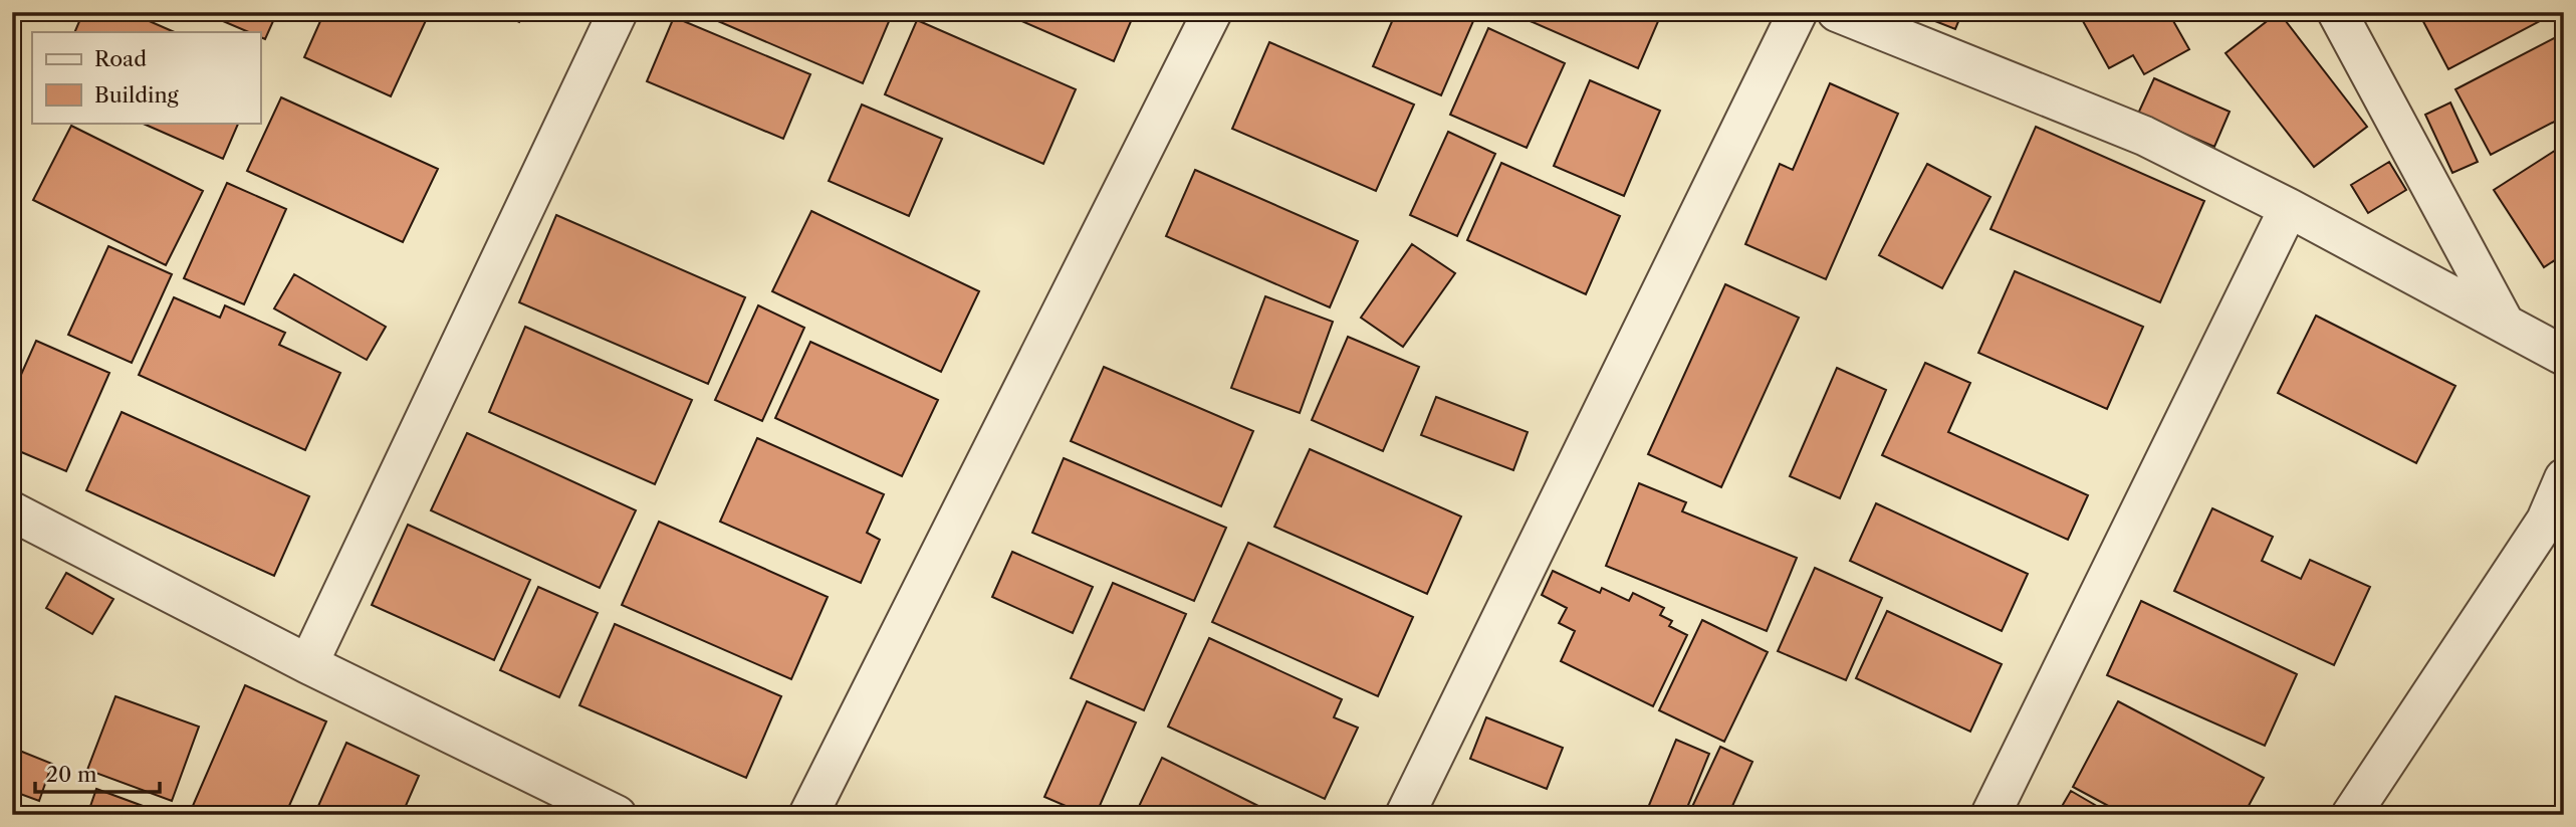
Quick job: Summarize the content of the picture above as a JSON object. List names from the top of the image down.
{
  "legend": ["Road", "Building"],
  "scale_bar": "20 m"
}
